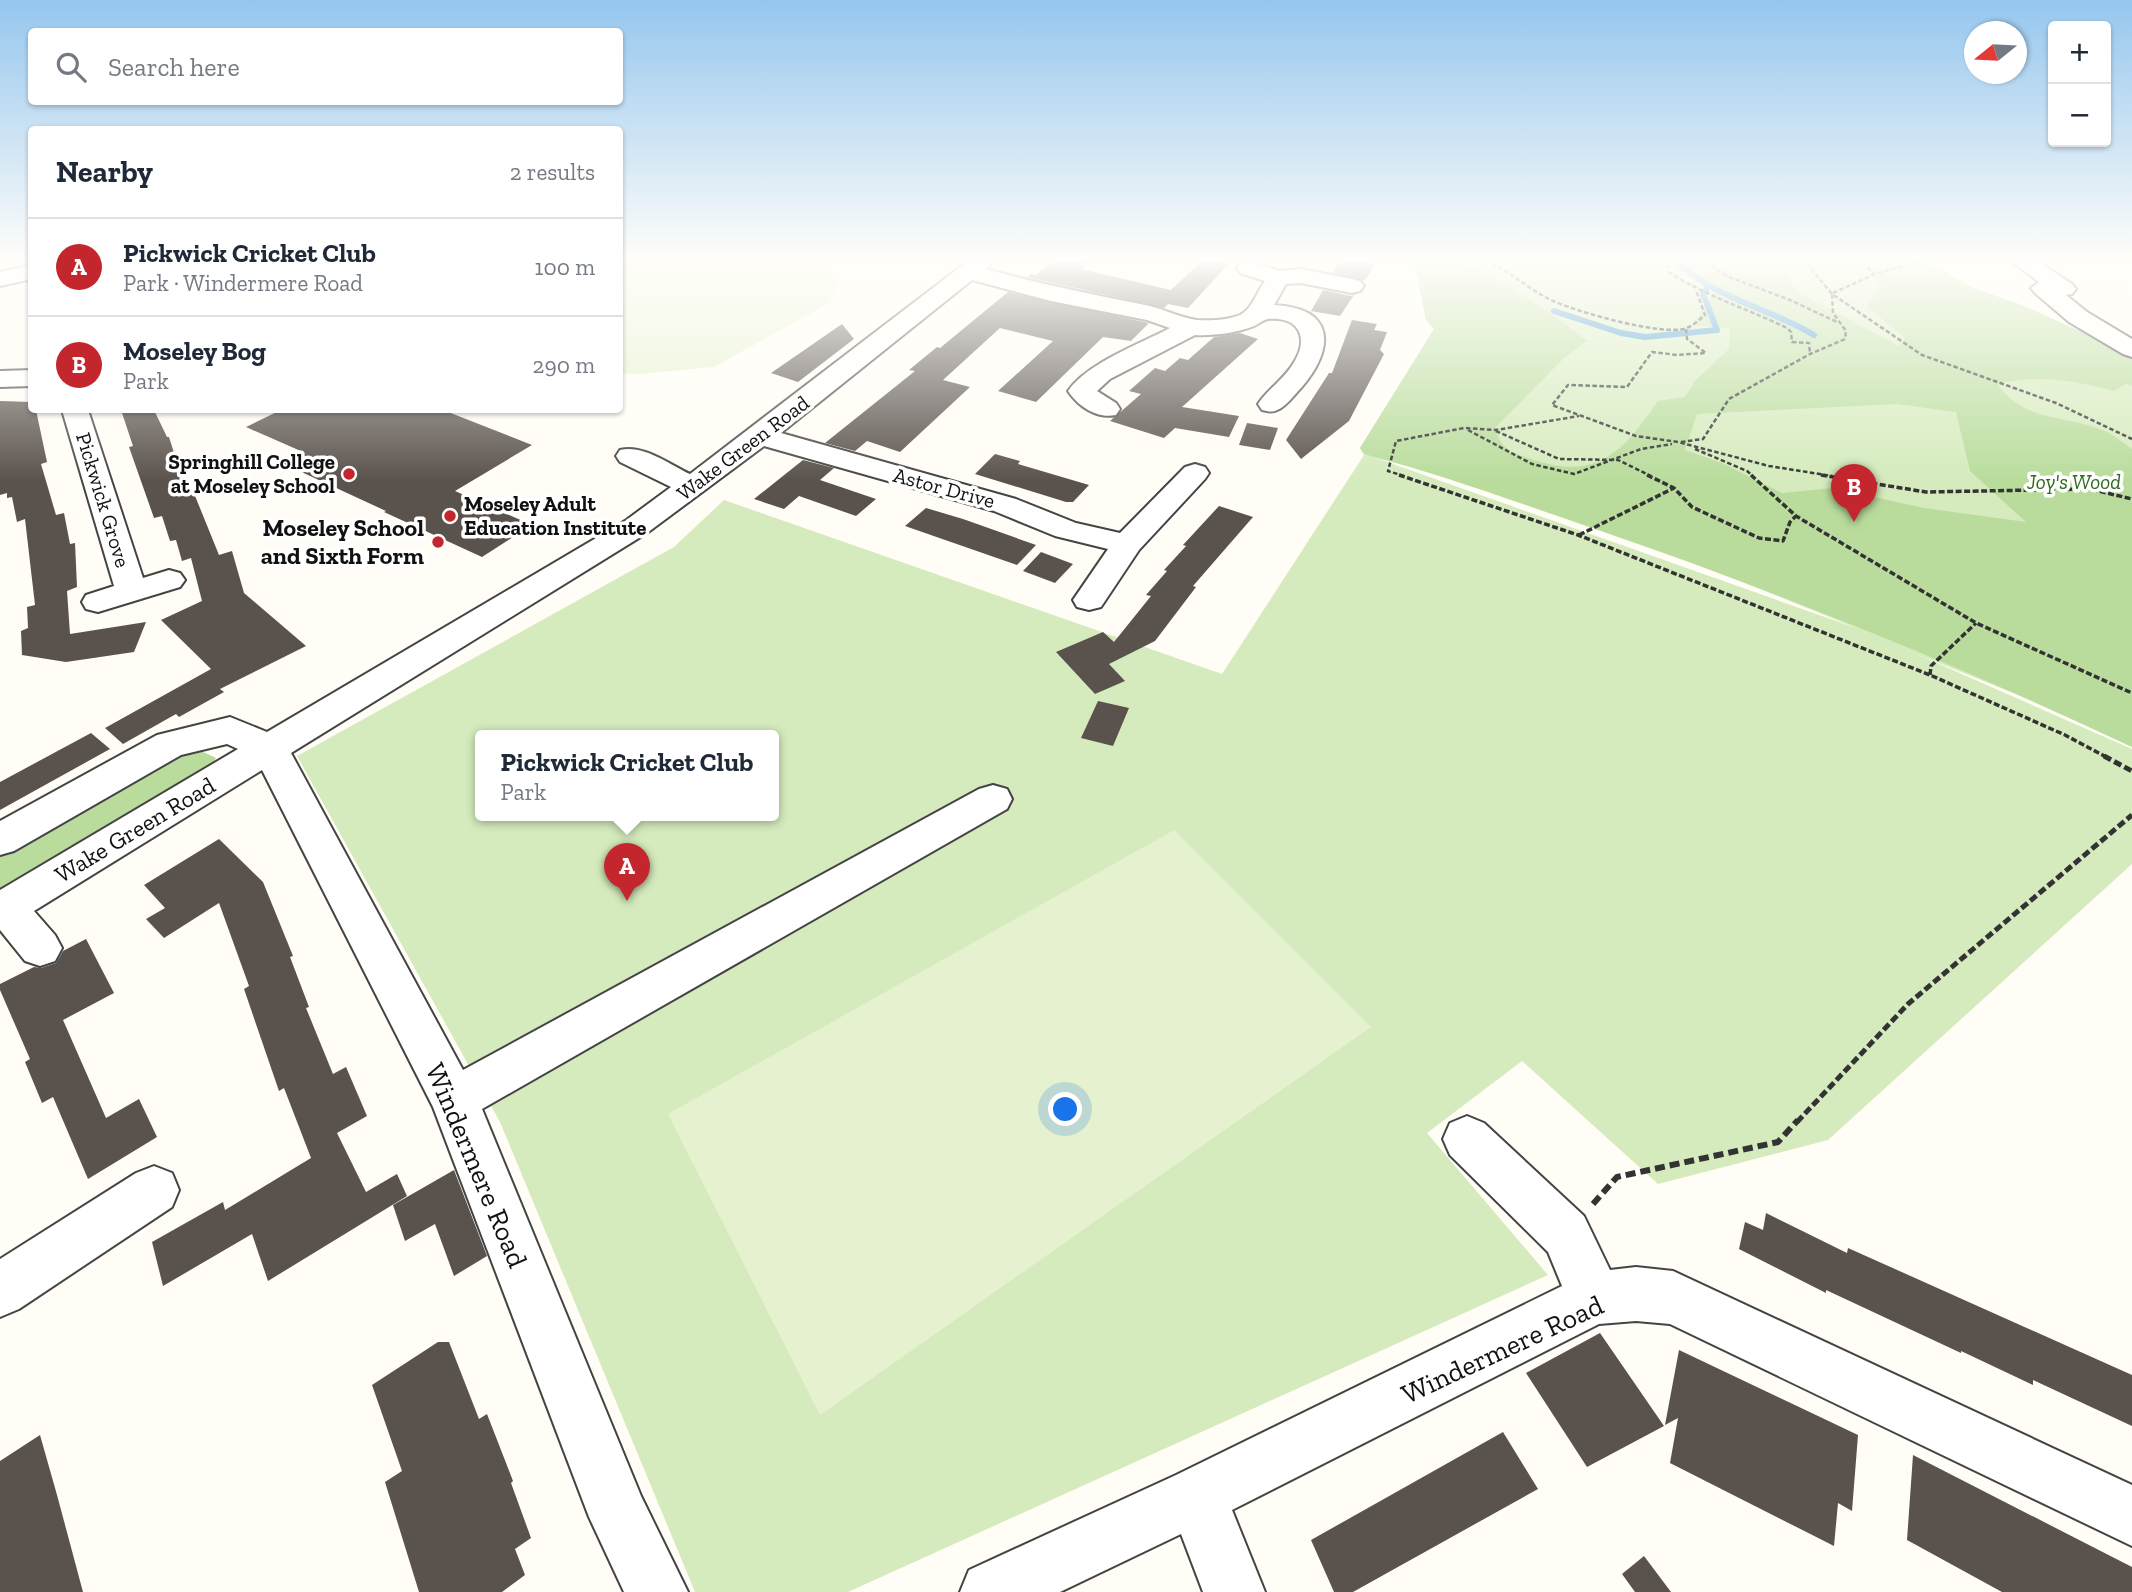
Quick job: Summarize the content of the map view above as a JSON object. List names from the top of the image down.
{
  "streets": {
    "street": [
      "Wake Green Road",
      "Astor Drive",
      "Pickwick Grove",
      "Windermere Road"
    ]
  },
  "crossings": [
    ["Wake Green Road", "Astor Drive"],
    ["Wake Green Road", "Windermere Road"]
  ],
  "parks": ["Joy's Wood"],
  "places": ["Springhill College at Moseley School", "Moseley Adult Education Institute", "Moseley School and Sixth Form"],
  "north": "left",
  "page": {
    "map_buttons": ["+", "−"],
    "search": "Search here",
    "heading": ["Nearby", "2 results"],
    "list": [
      {
        "mark": "A",
        "name": "Pickwick Cricket Club",
        "note": "Park · Windermere Road",
        "value": "100 m"
      },
      {
        "mark": "B",
        "name": "Moseley Bog",
        "note": "Park",
        "value": "290 m"
      }
    ],
    "pins": ["B", "A"],
    "popup": ["Pickwick Cricket Club", "Park"]
  }
}
